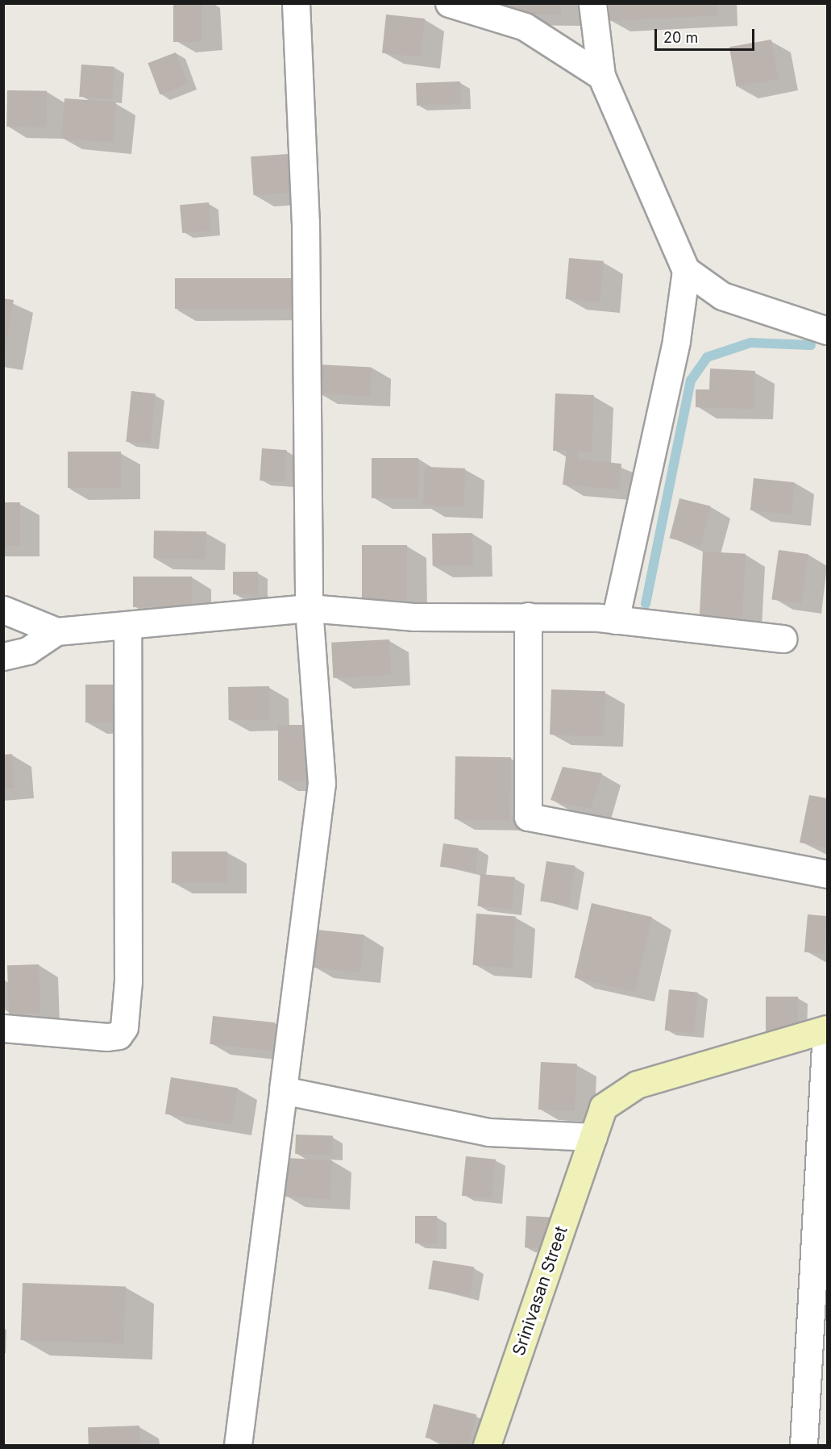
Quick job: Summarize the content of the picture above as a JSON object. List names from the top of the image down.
{
  "streets": {
    "street": ["Srinivasan Street"]
  },
  "scale_bar": "20 m"
}
